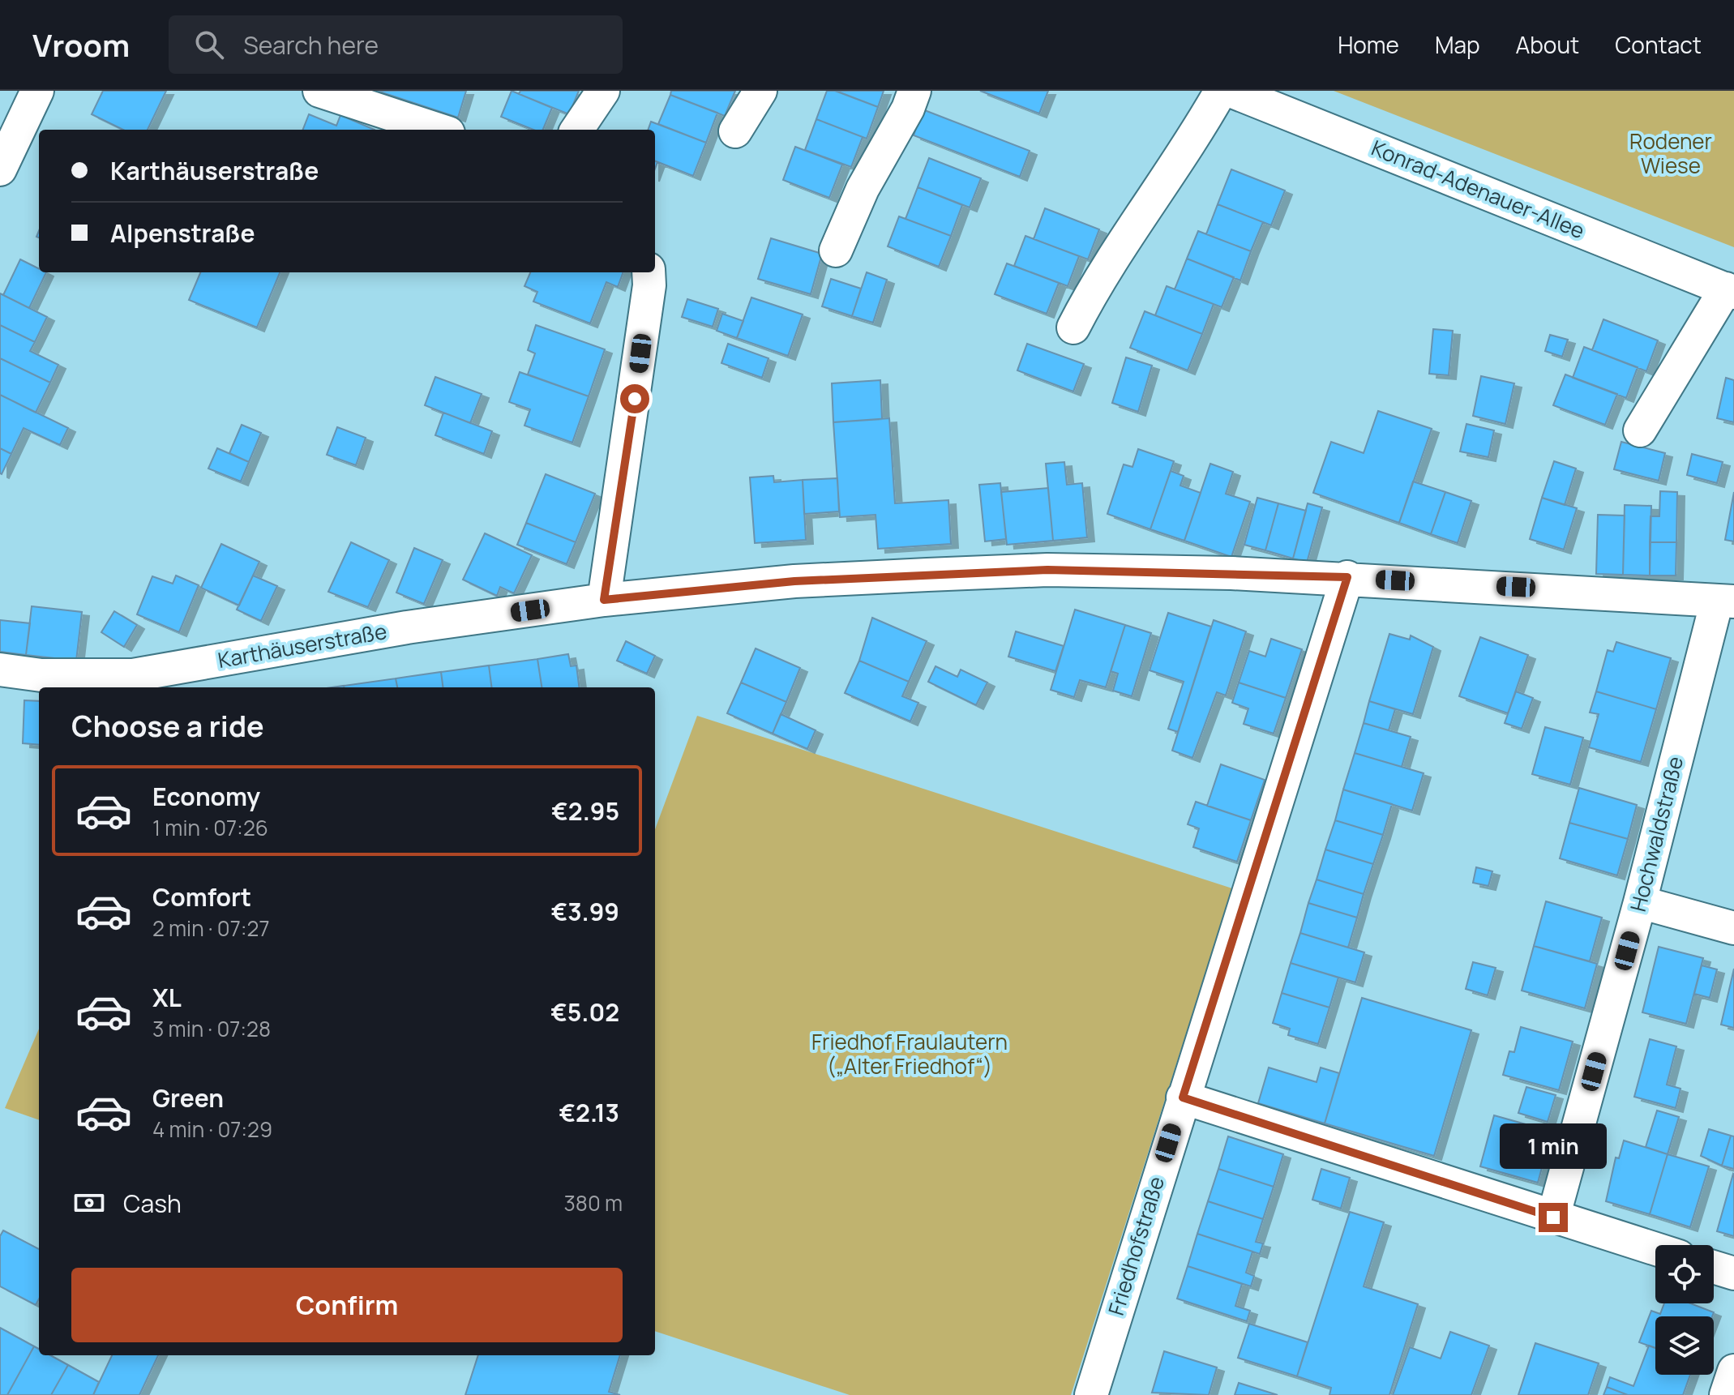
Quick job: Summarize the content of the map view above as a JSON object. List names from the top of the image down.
{
  "streets": {
    "street": [
      "Konrad-Adenauer-Allee",
      "Karthäuserstraße",
      "Hochwaldstraße",
      "Friedhofstraße"
    ]
  },
  "crossings": [
    ["Karthäuserstraße", "Hochwaldstraße"],
    ["Karthäuserstraße", "Friedhofstraße"]
  ],
  "parks": ["Rodener Wiese", "Friedhof Fraulautern („Alter Friedhof“)"],
  "page": {
    "header": "Vroom",
    "search": "Search here",
    "nav": [
      "Home",
      "Map",
      "About",
      "Contact"
    ],
    "banner": ["Karthäuserstraße", "Alpenstraße"],
    "heading": "Choose a ride",
    "list": [
      {
        "name": "Economy",
        "note": "1 min · 07:26",
        "value": "€2.95"
      },
      {
        "name": "Comfort",
        "note": "2 min · 07:27",
        "value": "€3.99"
      },
      {
        "name": "XL",
        "note": "3 min · 07:28",
        "value": "€5.02"
      },
      {
        "name": "Green",
        "note": "4 min · 07:29",
        "value": "€2.13"
      }
    ],
    "bubble": "1 min",
    "pay": ["Cash", "380 m"],
    "buttons": "Confirm"
  }
}
